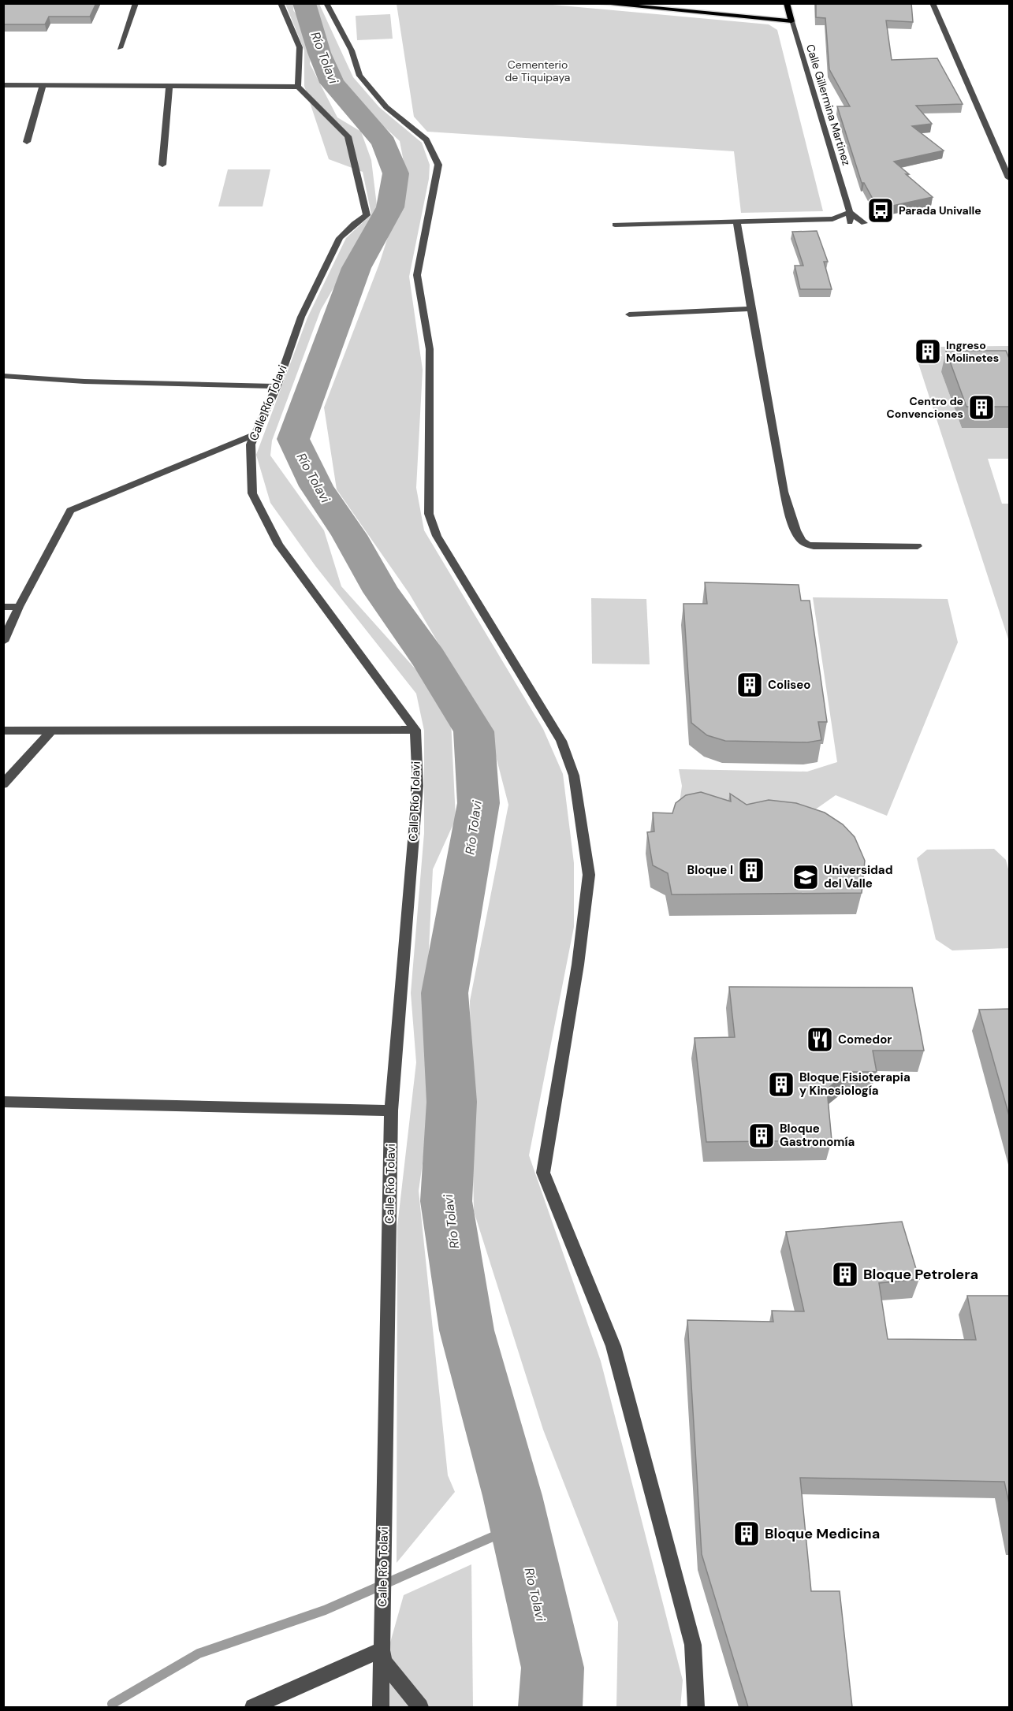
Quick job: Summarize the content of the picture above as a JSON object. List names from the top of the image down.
{
  "streets": {
    "main road": ["Calle Gillermina Martinez"],
    "street": ["Calle Río Tolavi"]
  },
  "water": ["Río Tolavi"],
  "parks": ["Cementerio de Tiquipaya"],
  "places": {
    "bus stop": ["Parada Univalle"],
    "building": [
      "Ingreso Molinetes",
      "Centro de Convenciones",
      "Coliseo",
      "Bloque I",
      "Bloque Fisioterapia y Kinesiología",
      "Bloque Gastronomía",
      "Bloque Petrolera",
      "Bloque Medicina"
    ],
    "school or university": ["Universidad del Valle"],
    "restaurant": ["Comedor"]
  }
}
